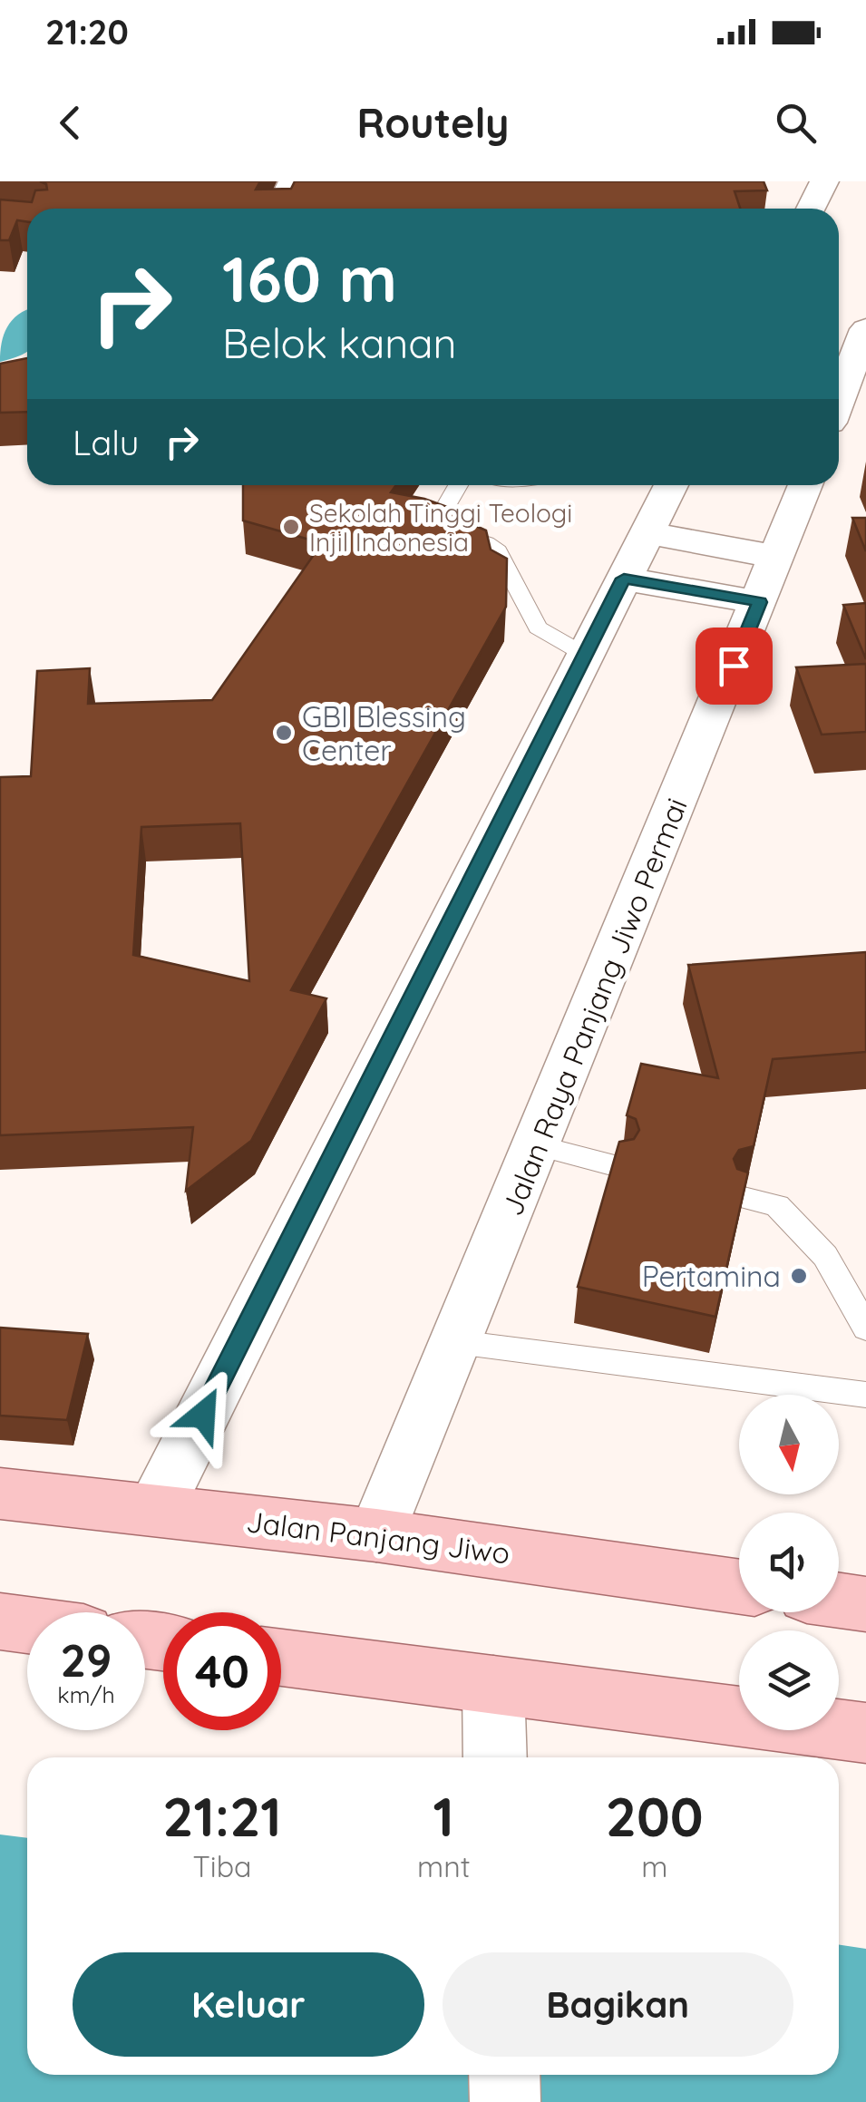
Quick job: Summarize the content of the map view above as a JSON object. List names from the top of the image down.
{
  "streets": {
    "main road": ["Jalan Panjang Jiwo"],
    "street": ["Jalan Raya Panjang Jiwo Permai"]
  },
  "crossings": [
    ["Jalan Raya Panjang Jiwo Permai", "Jalan Panjang Jiwo"]
  ],
  "places": ["Sekolah Tinggi Teologi Injil Indonesia", "GBI Blessing Center", "Pertamina"],
  "north": "bottom",
  "page": {
    "status": "21:20",
    "header": "Routely",
    "turn": ["160 m", "Belok kanan"],
    "then": "Lalu",
    "speed": "29 km/h",
    "limit": "40",
    "eta": [
      "21:21",
      "Tiba",
      "1",
      "mnt",
      "200",
      "m"
    ],
    "buttons": ["Keluar", "Bagikan"]
  }
}
